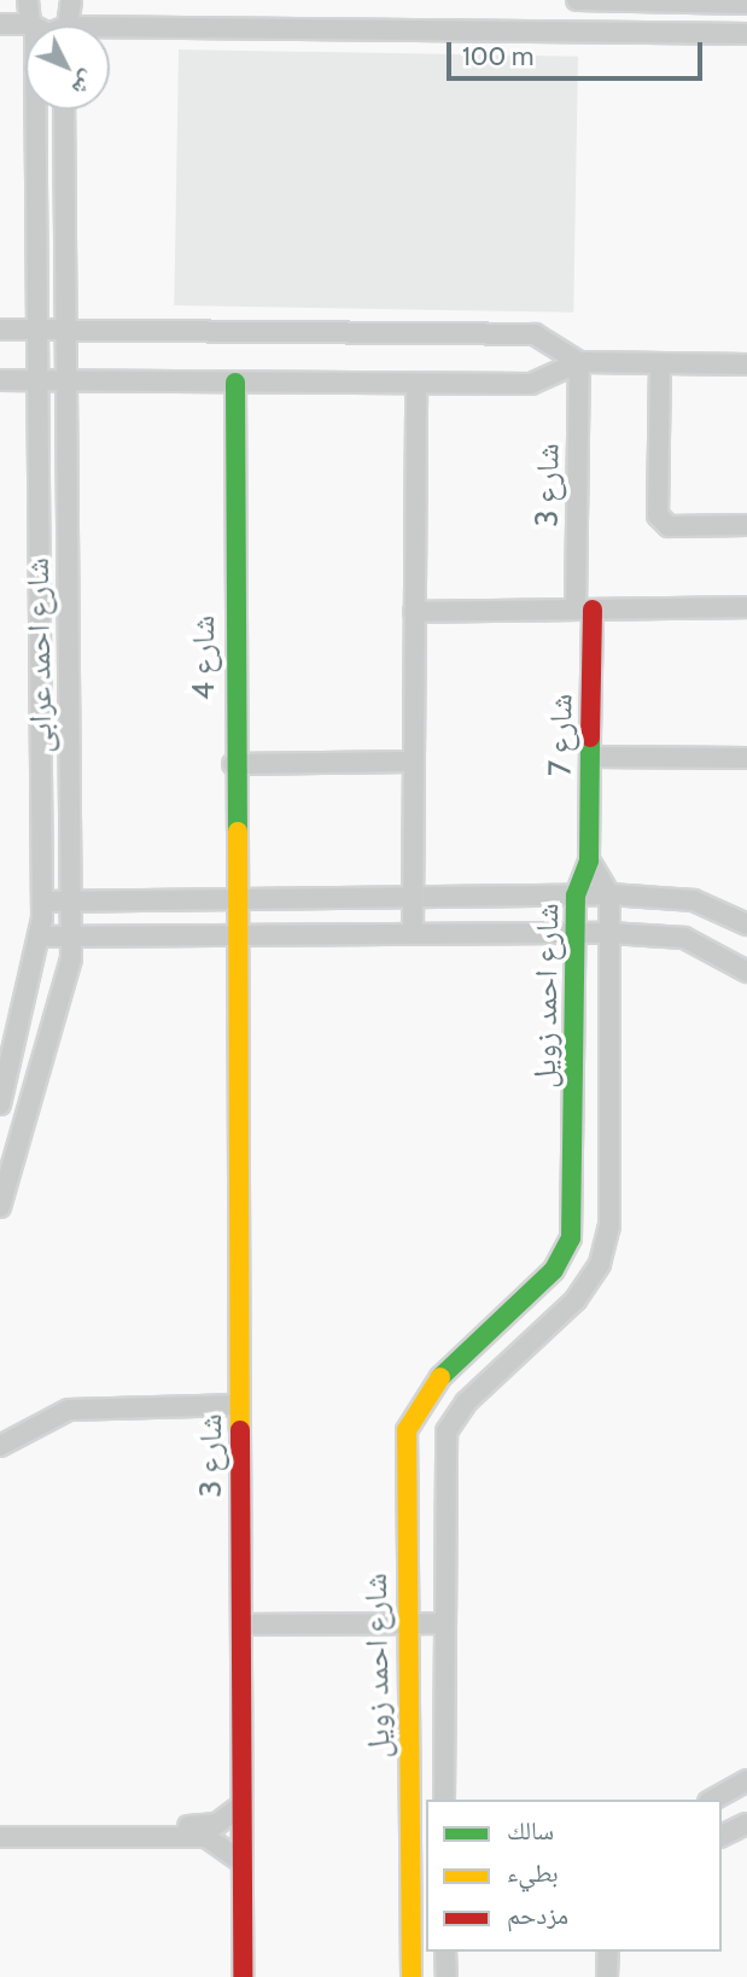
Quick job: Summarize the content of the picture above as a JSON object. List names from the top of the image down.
{
  "streets": {
    "street": [
      "شارع 3",
      "شارع احمد عرابى",
      "شارع 4",
      "شارع 7",
      "شارع احمد زويل"
    ]
  },
  "crossings": [
    ["شارع 3", "شارع 4"],
    ["شارع 3", "شارع 7"],
    ["شارع 7", "شارع احمد زويل"]
  ],
  "legend": ["سالك", "بطيء", "مزدحم"],
  "scale_bar": "100 m",
  "north": "bottom right"
}
